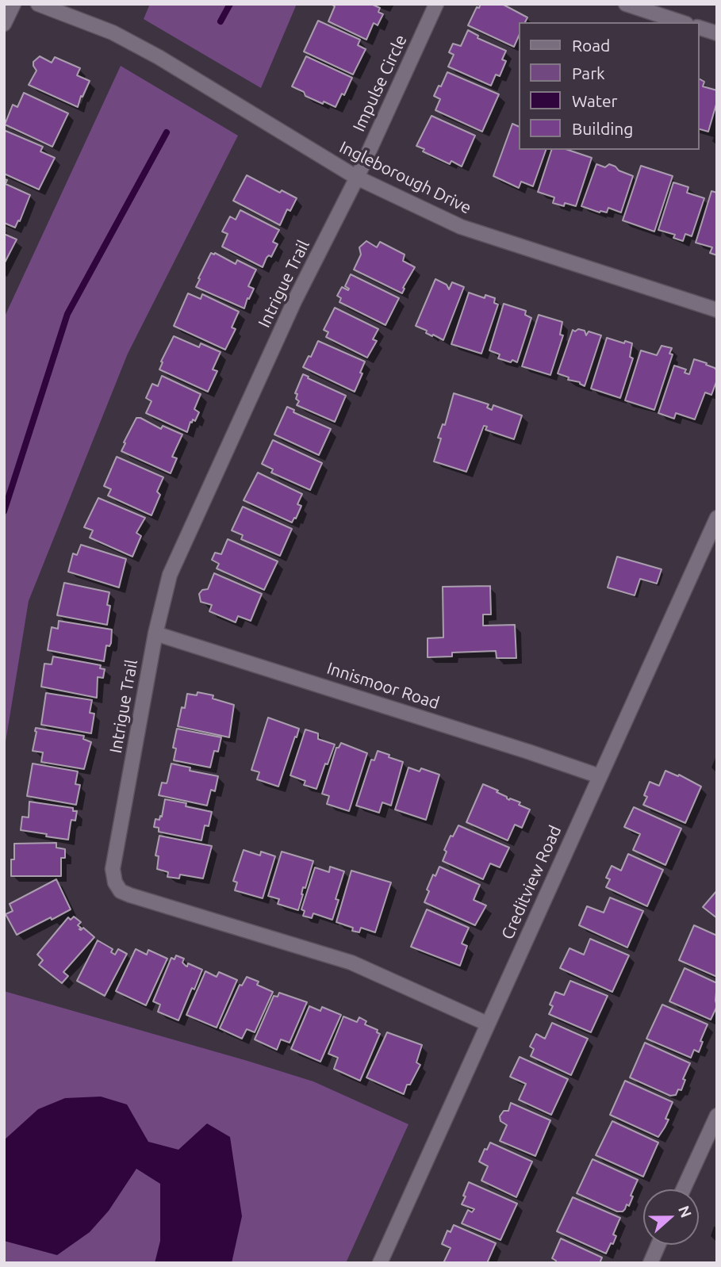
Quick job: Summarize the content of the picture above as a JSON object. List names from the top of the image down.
{
  "streets": {
    "street": [
      "Impulse Circle",
      "Ingleborough Drive",
      "Intrigue Trail",
      "Innismoor Road",
      "Creditview Road"
    ]
  },
  "crossings": [
    ["Impulse Circle", "Ingleborough Drive"],
    ["Impulse Circle", "Intrigue Trail"],
    ["Ingleborough Drive", "Intrigue Trail"],
    ["Intrigue Trail", "Innismoor Road"],
    ["Intrigue Trail", "Creditview Road"],
    ["Innismoor Road", "Creditview Road"]
  ],
  "legend": [
    "Road",
    "Park",
    "Water",
    "Building"
  ],
  "north": "right"
}
